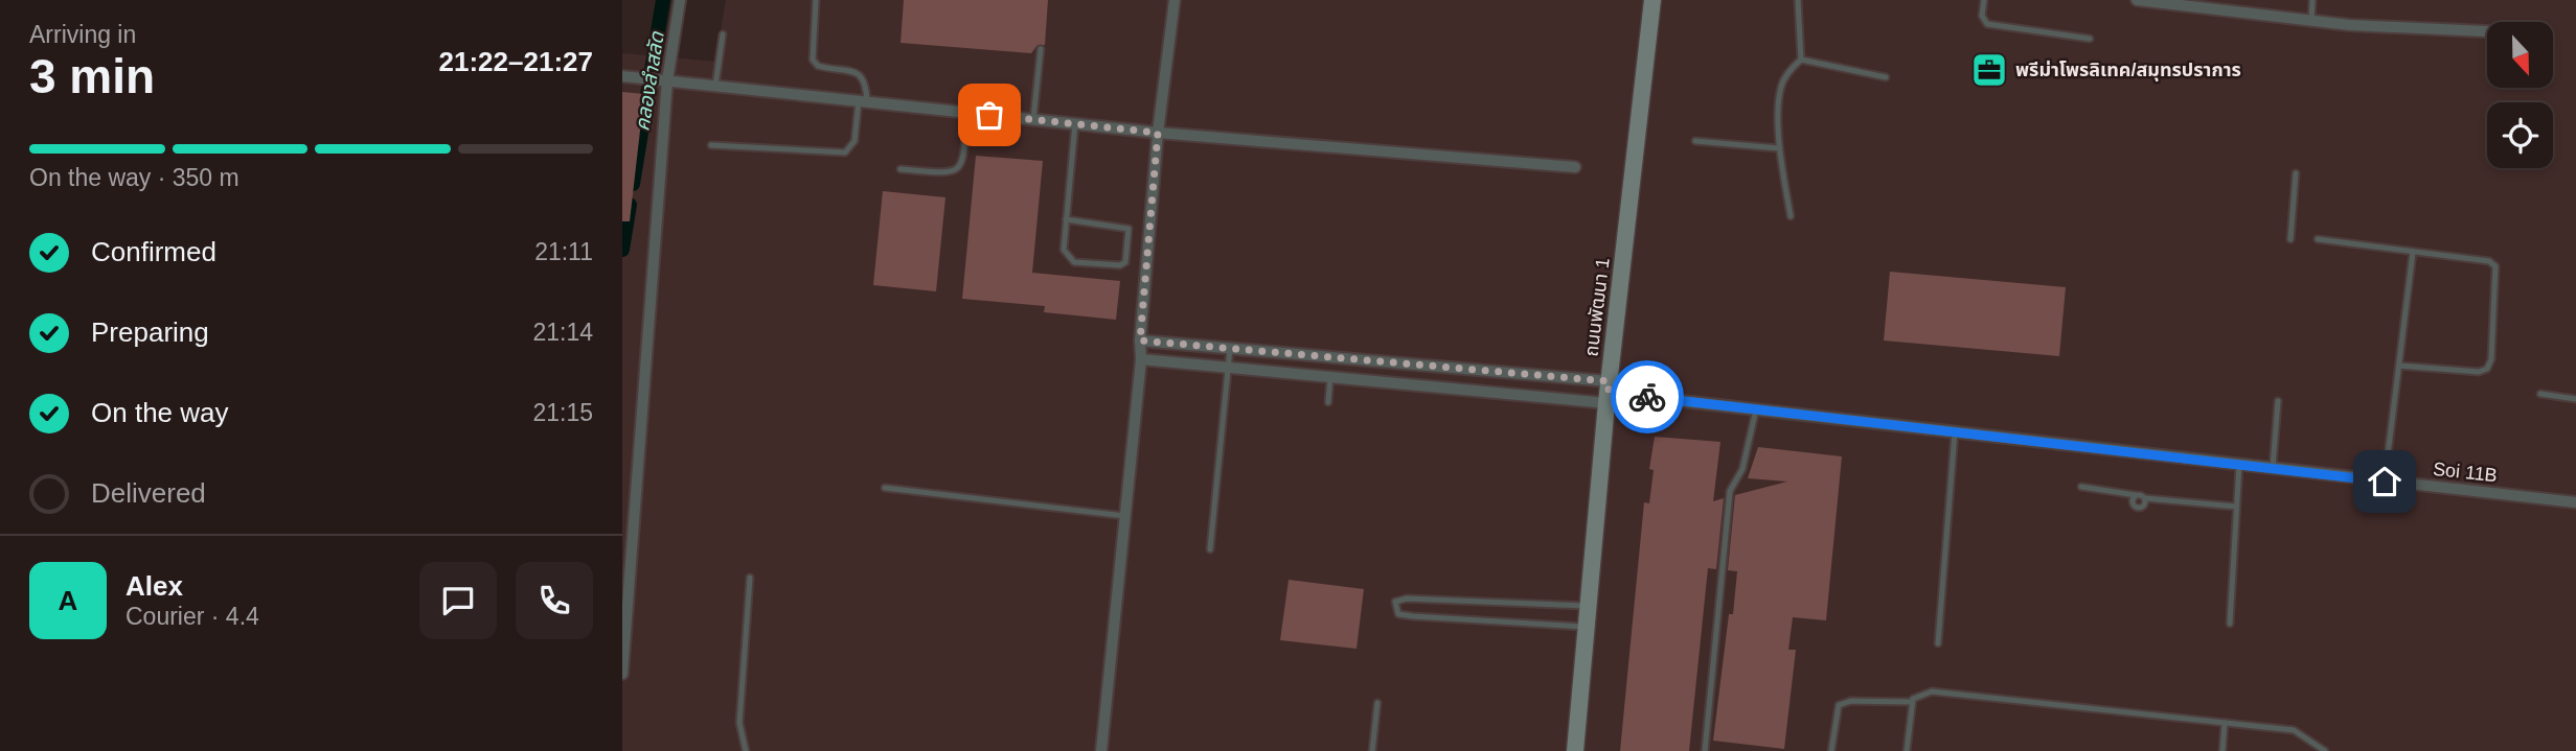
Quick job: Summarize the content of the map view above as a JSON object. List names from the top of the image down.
{
  "streets": {
    "main road": ["ถนนพัฒนา 1"],
    "street": ["Soi 11B"]
  },
  "crossings": [
    ["ถนนพัฒนา 1", "Soi 11B"]
  ],
  "water": ["คลองลำสลัด"],
  "places": {
    "office": ["พรีม่าโพรลิเทค/สมุทรปราการ"]
  },
  "north": "bottom",
  "page": {
    "heading": ["3 min", "Arriving in", "21:22–21:27"],
    "panel": ["Alex", "Courier · 4.4"],
    "bar": "On the way · 350 m",
    "list": [
      ["Confirmed", "21:11"],
      ["Preparing", "21:14"],
      ["On the way", "21:15"],
      "Delivered"
    ],
    "round": "A"
  }
}
